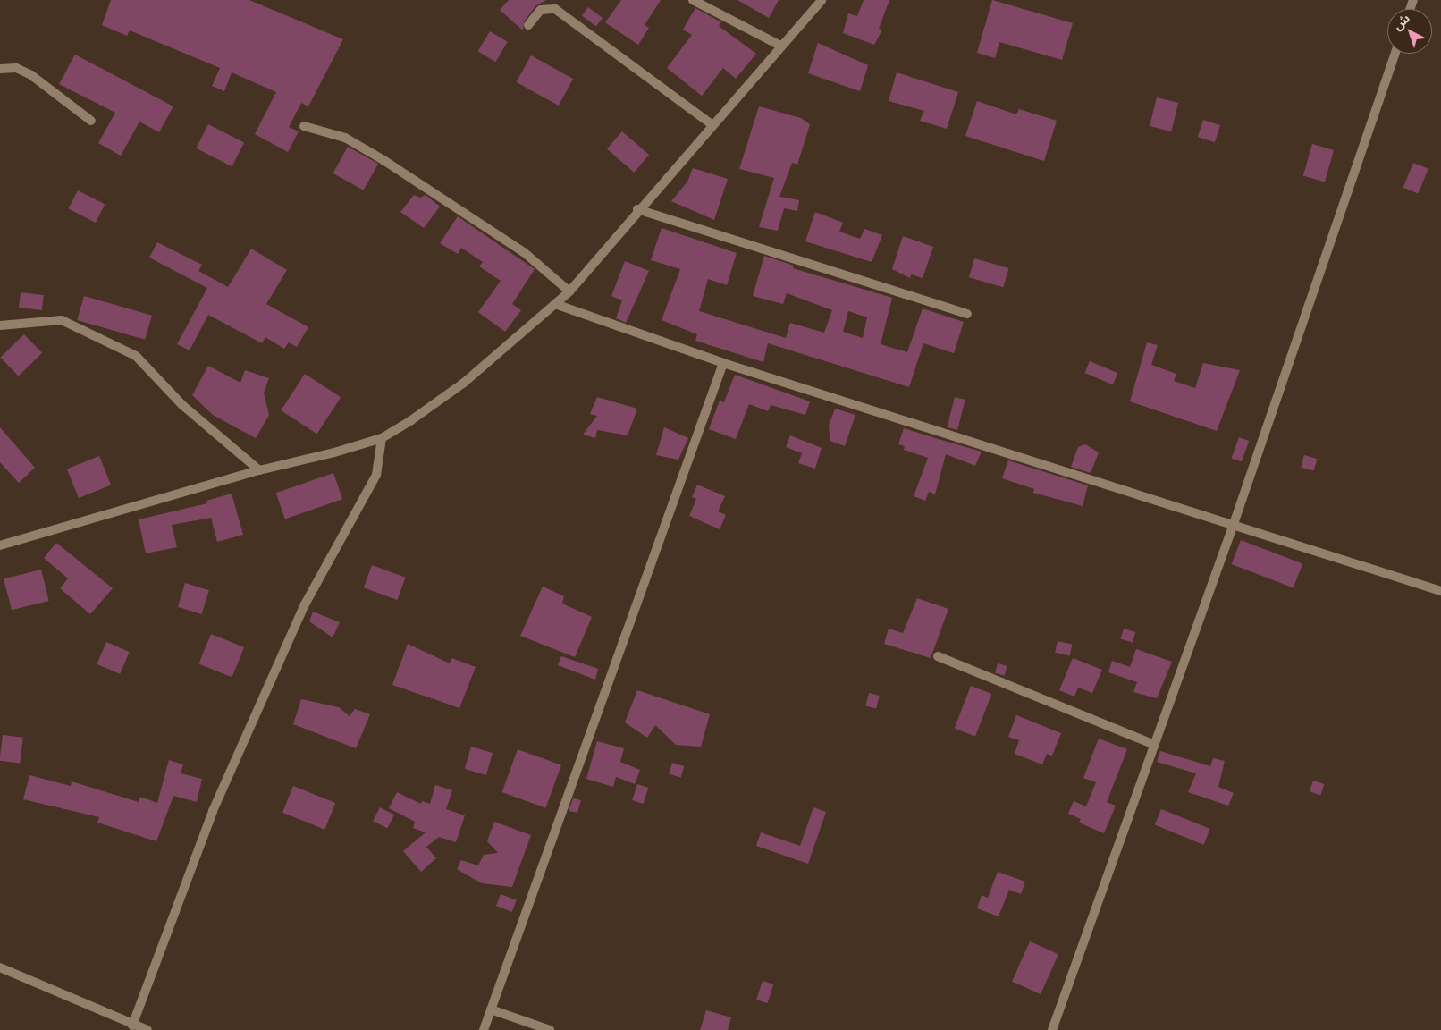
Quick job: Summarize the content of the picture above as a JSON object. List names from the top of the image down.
{
  "north": "top left"
}
